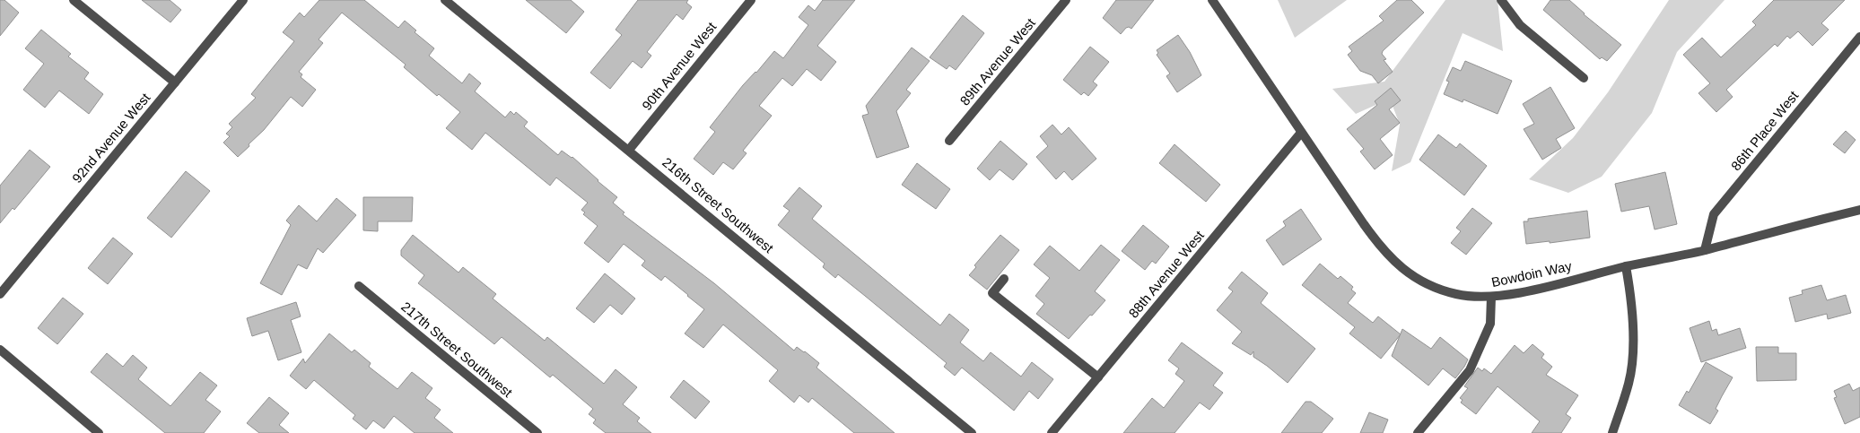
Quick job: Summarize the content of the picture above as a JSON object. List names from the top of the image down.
{
  "streets": {
    "street": [
      "89th Avenue West",
      "90th Avenue West",
      "86th Place West",
      "92nd Avenue West",
      "216th Street Southwest",
      "88th Avenue West",
      "Bowdoin Way",
      "217th Street Southwest"
    ]
  },
  "crossings": [
    ["90th Avenue West", "216th Street Southwest"],
    ["86th Place West", "Bowdoin Way"],
    ["88th Avenue West", "Bowdoin Way"]
  ]
}
